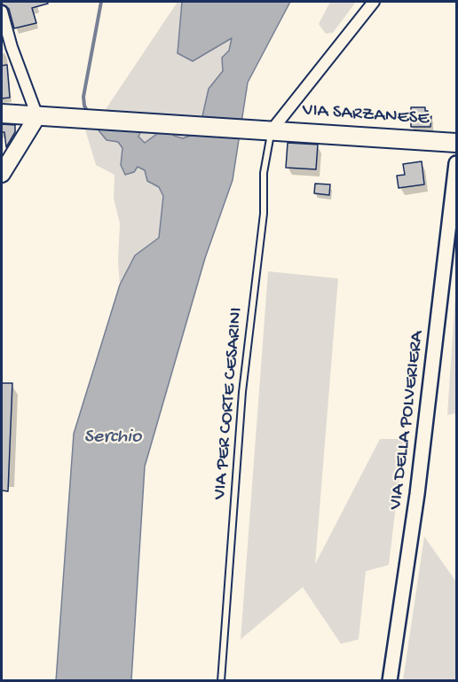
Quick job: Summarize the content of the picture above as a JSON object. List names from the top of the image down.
{
  "streets": {
    "main road": ["VIA SARZANESE"],
    "street": ["VIA DELLA POLVERIERA"],
    "lane": ["VIA PER CORTE CESARINI"]
  },
  "crossings": [
    ["VIA SARZANESE", "VIA PER CORTE CESARINI"]
  ],
  "water": ["Serchio"]
}
